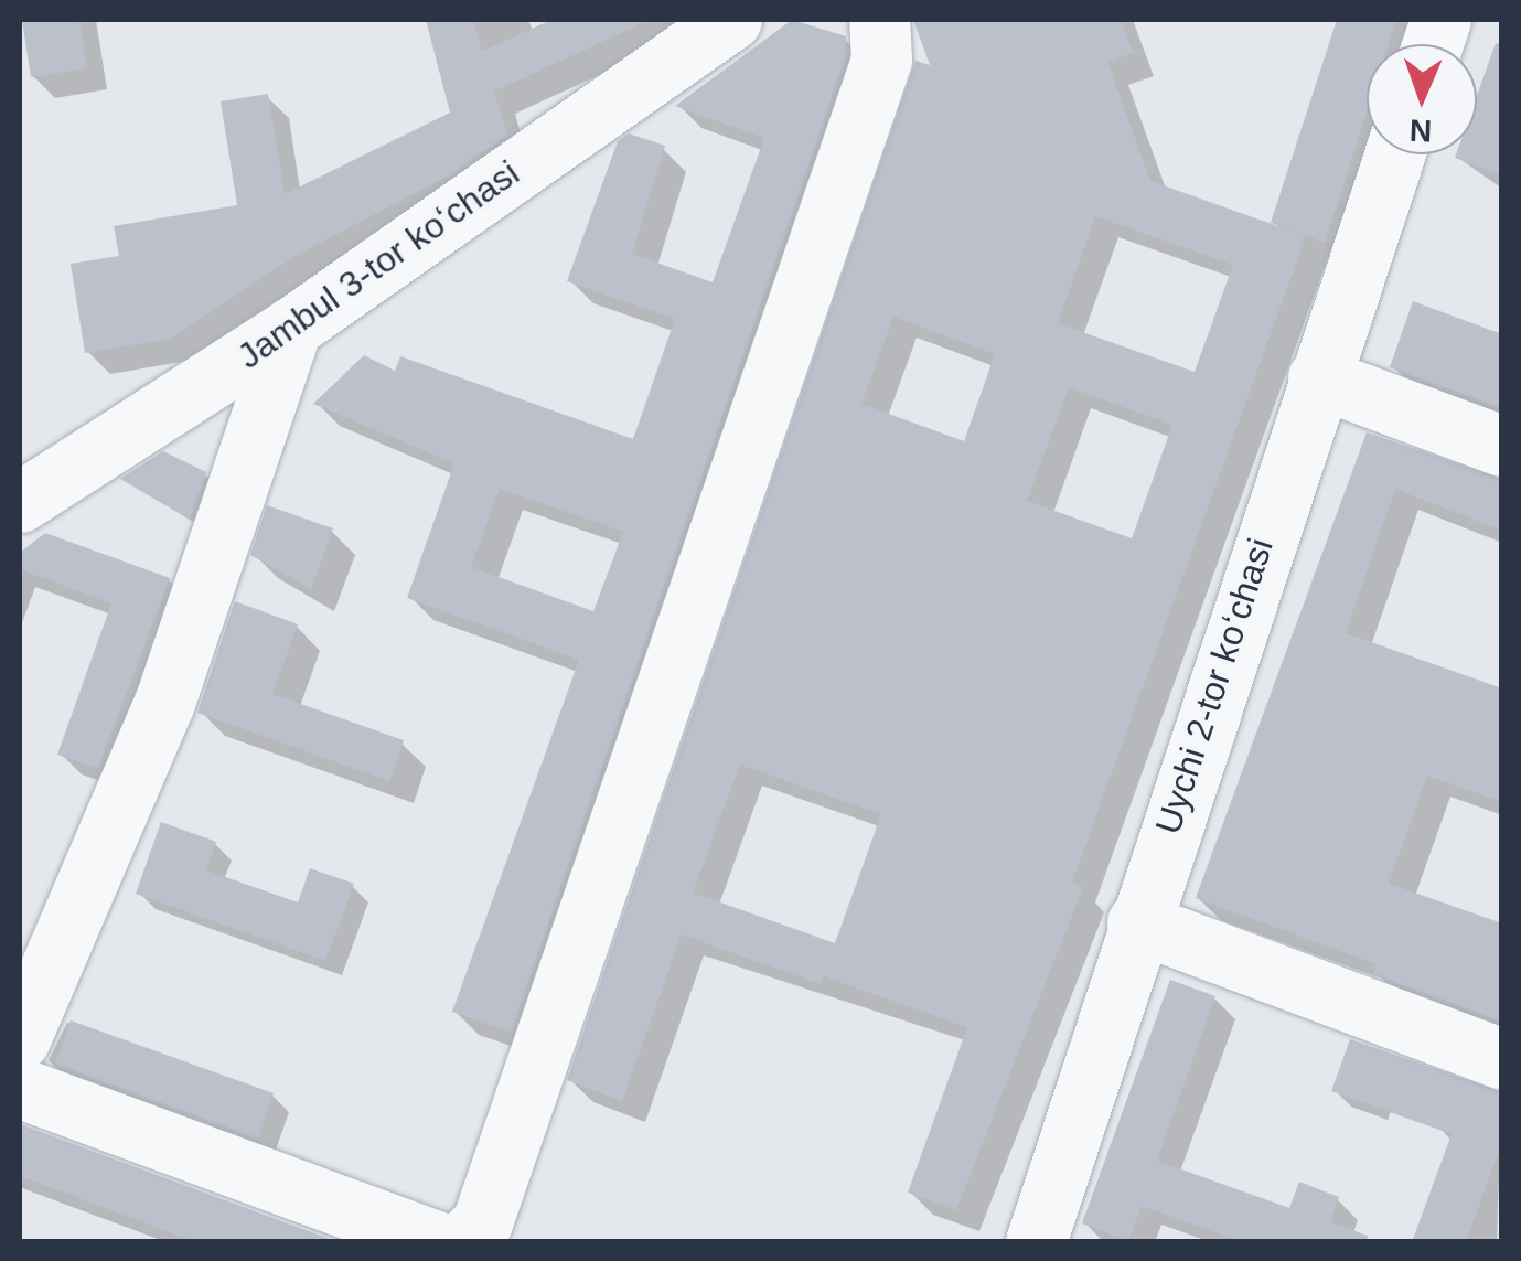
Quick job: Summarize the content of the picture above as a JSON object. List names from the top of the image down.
{
  "streets": {
    "street": ["Jambul 3-tor koʻchasi", "Uychi 2-tor koʻchasi"]
  },
  "north": "bottom"
}
